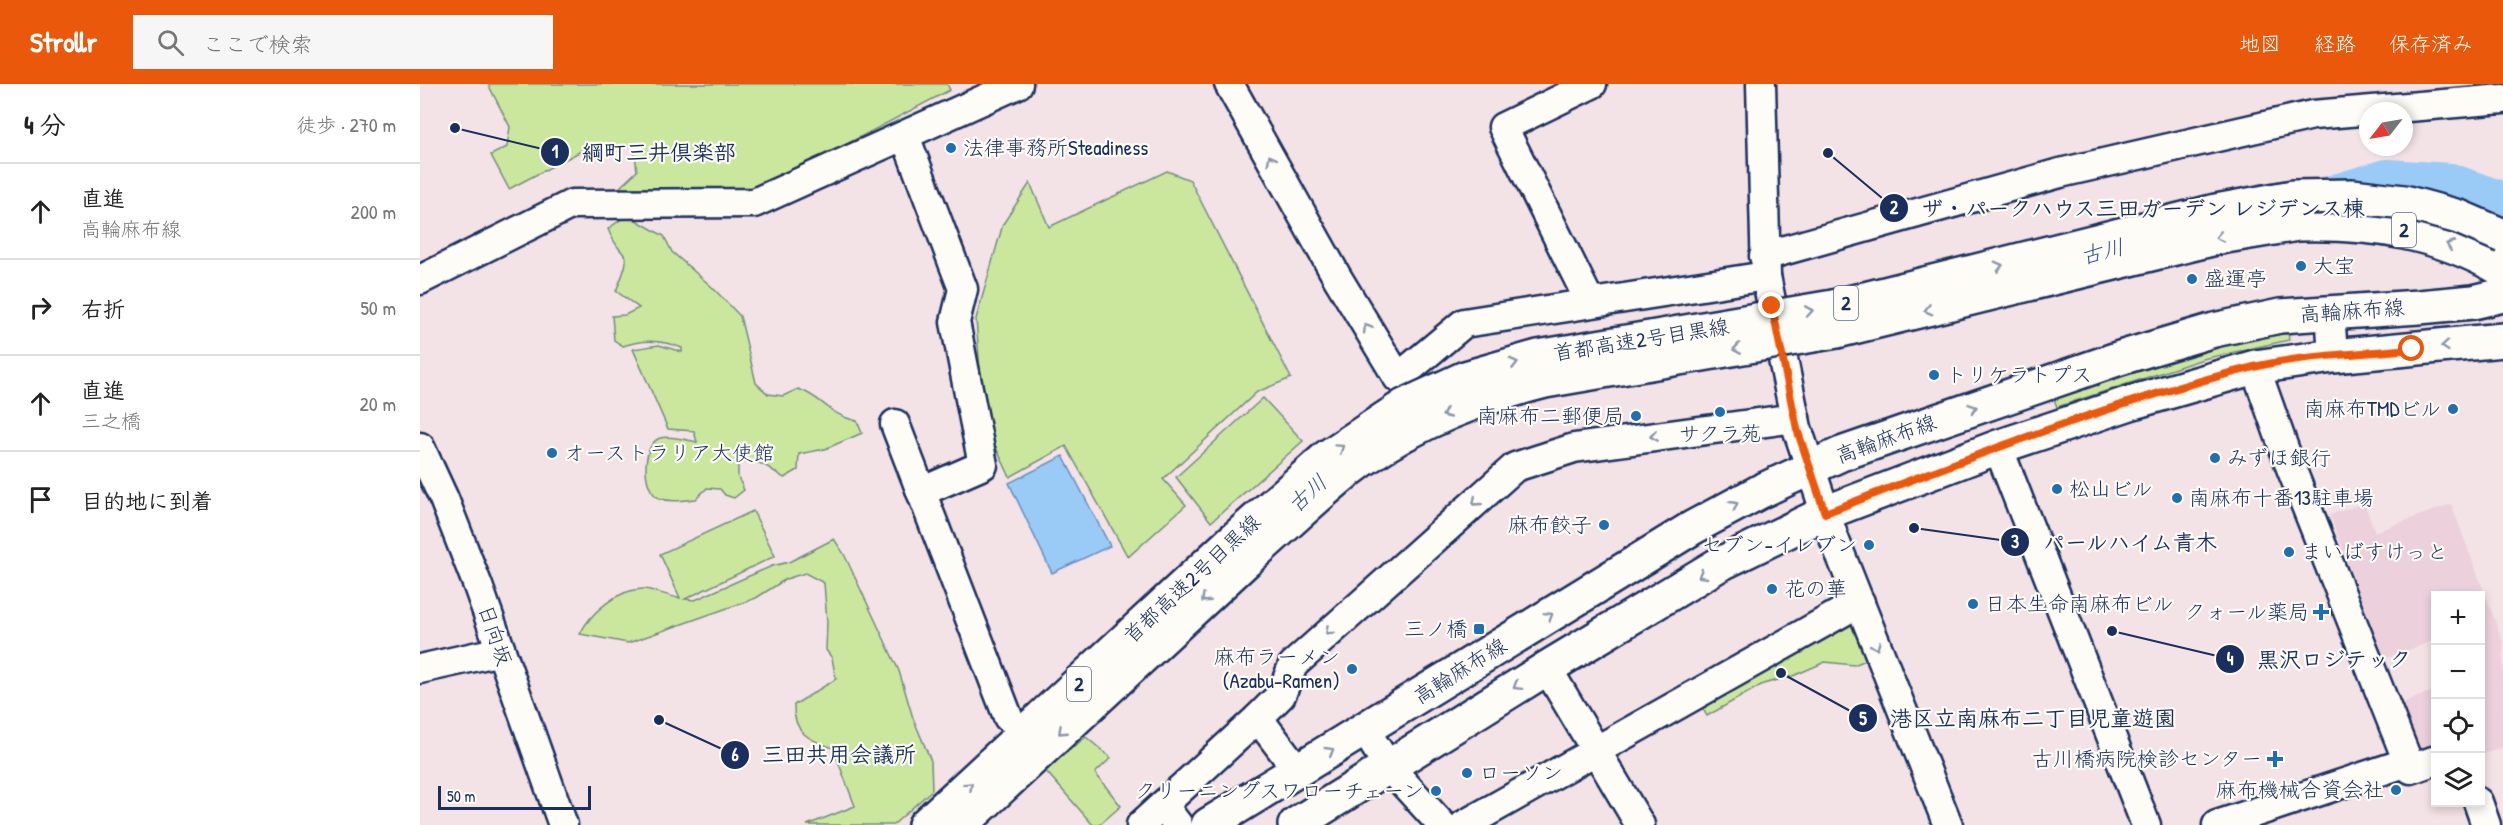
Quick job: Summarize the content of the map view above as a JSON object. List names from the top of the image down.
{
  "streets": {
    "main road": ["2", "高輪麻布線", "首都高速2号目黒線"],
    "street": ["日向坂"]
  },
  "water": ["古川"],
  "places": {
    "other": [
      "綱町三井倶楽部",
      "法律事務所Steadiness",
      "ザ・パークハウス三田ガーデン レジデンス棟",
      "大宝",
      "盛運亭",
      "トリケラトプス",
      "南麻布TMDビル",
      "サクラ苑",
      "南麻布二郵便局",
      "オーストラリア大使館",
      "みずほ銀行",
      "松山ビル",
      "南麻布十番13駐車場",
      "麻布餃子",
      "パールハイム青木",
      "セブン-イレブン",
      "まいばすけっと",
      "花の華",
      "日本生命南麻布ビル",
      "黒沢ロジテック",
      "麻布ラーメン (Azabu-Ramen)",
      "港区立南麻布二丁目児童遊園",
      "三田共用会議所",
      "ローソン",
      "麻布機械合資会社",
      "クリーニングスワローチェーン"
    ],
    "health": ["クォール薬局", "古川橋病院検診センター"],
    "transit": ["三ノ橋"]
  },
  "scale_bar": "50 m",
  "north": "bottom left",
  "page": {
    "header": "Strollr",
    "search": "ここで検索",
    "nav": ["地図", "経路", "保存済み"],
    "heading": ["4 分", "徒歩 · 270 m"],
    "list": [
      ["直進", "高輪麻布線", "200 m"],
      ["右折", "50 m"],
      ["直進", "三之橋", "20 m"],
      "目的地に到着"
    ],
    "map_buttons": ["+", "−"],
    "scale": "50 m"
  }
}
